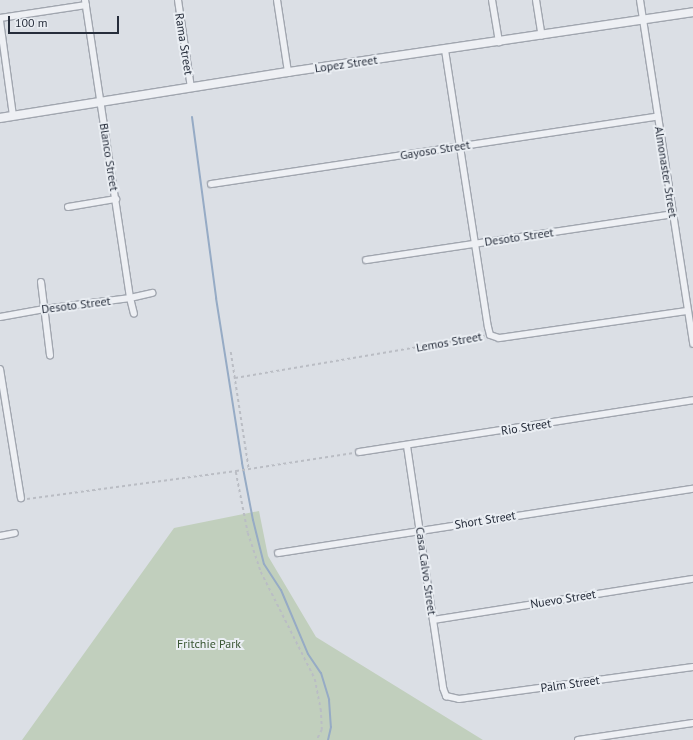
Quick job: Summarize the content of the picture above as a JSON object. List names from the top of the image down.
{
  "streets": {
    "street": [
      "Rama Street",
      "Lopez Street",
      "Gayoso Street",
      "Blanco Street",
      "Almonaster Street",
      "Desoto Street",
      "Lemos Street",
      "Rio Street",
      "Short Street",
      "Casa Calvo Street",
      "Nuevo Street",
      "Palm Street"
    ]
  },
  "crossings": [
    ["Rama Street", "Lopez Street"],
    ["Lopez Street", "Blanco Street"],
    ["Lopez Street", "Almonaster Street"],
    ["Gayoso Street", "Almonaster Street"],
    ["Blanco Street", "Desoto Street"],
    ["Almonaster Street", "Desoto Street"],
    ["Almonaster Street", "Lemos Street"],
    ["Rio Street", "Casa Calvo Street"],
    ["Short Street", "Casa Calvo Street"],
    ["Casa Calvo Street", "Nuevo Street"],
    ["Casa Calvo Street", "Palm Street"]
  ],
  "parks": ["Fritchie Park"],
  "scale_bar": "100 m"
}
